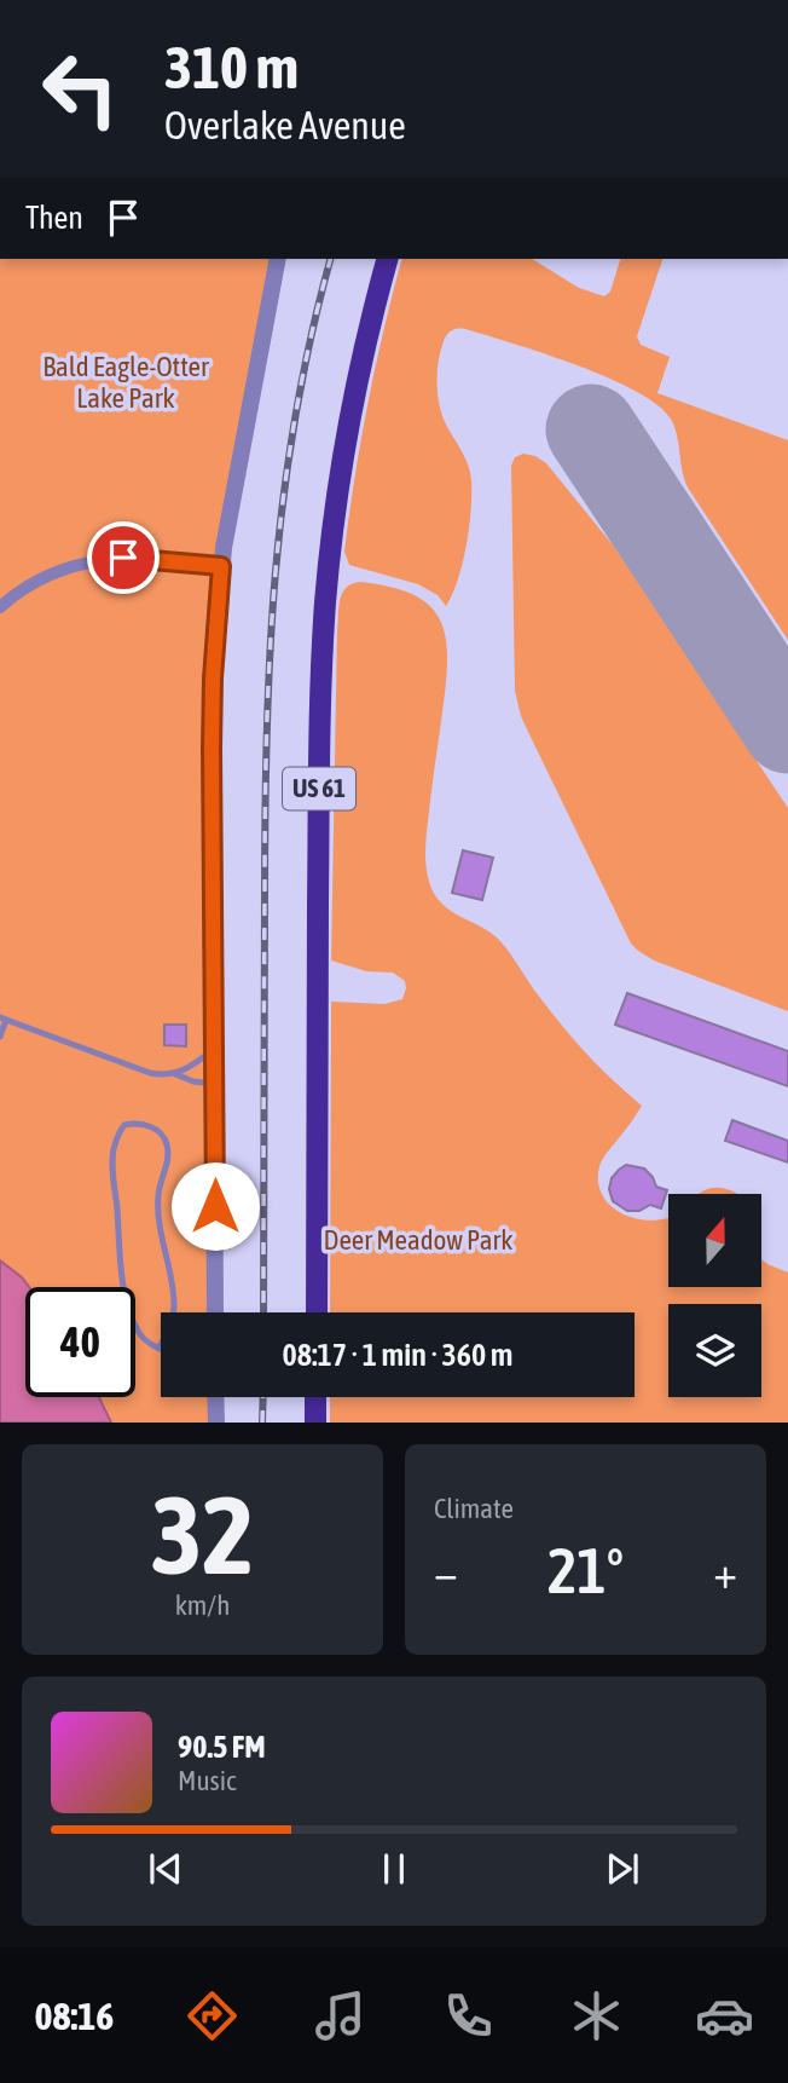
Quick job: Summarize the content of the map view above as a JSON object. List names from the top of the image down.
{
  "streets": {
    "main road": ["US 61"]
  },
  "parks": ["Bald Eagle-Otter Lake Park", "Deer Meadow Park"],
  "north": "top",
  "page": {
    "turn": ["310 m", "Overlake Avenue"],
    "then": "Then",
    "limit": "40",
    "trip": "08:17 · 1 min · 360 m",
    "tile": [
      ["32", "km/h"],
      "Climate"
    ],
    "heat": ["−", "21°", "+"],
    "song": ["90.5 FM", "Music"],
    "tabs": "08:16"
  }
}
